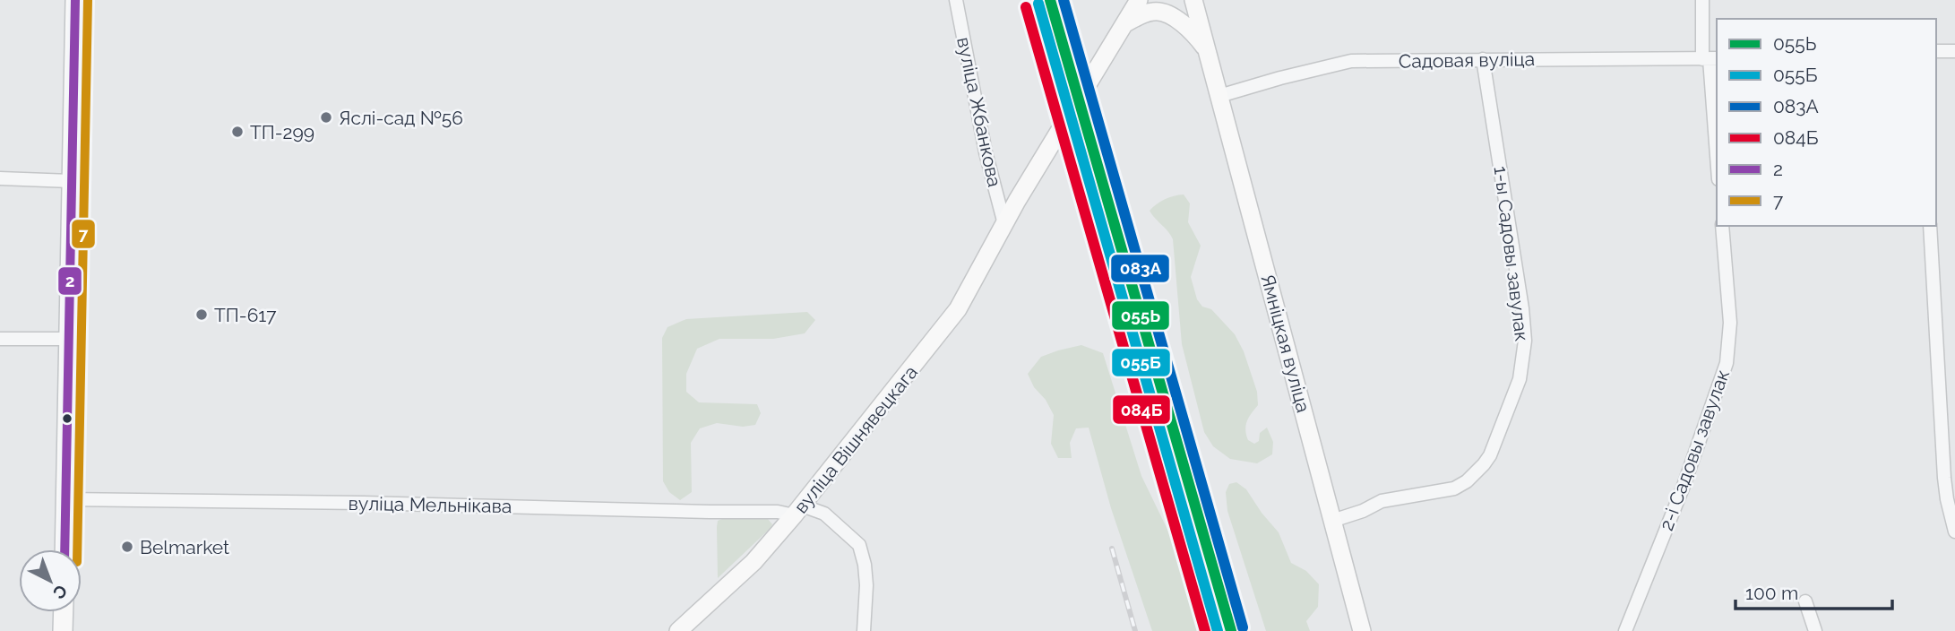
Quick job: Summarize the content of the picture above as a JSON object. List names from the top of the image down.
{
  "streets": {
    "main road": ["Ямніцкая вуліца", "вуліца Вішнявецкага"],
    "street": [
      "Садовая вуліца",
      "вуліца Жбанкова",
      "1-ы Садовы завулак",
      "2-і Садовы завулак",
      "вуліца Мельнікава"
    ]
  },
  "crossings": [
    ["Садовая вуліца", "1-ы Садовы завулак"],
    ["Садовая вуліца", "Ямніцкая вуліца"],
    ["вуліца Жбанкова", "вуліца Вішнявецкага"],
    ["1-ы Садовы завулак", "Ямніцкая вуліца"],
    ["вуліца Вішнявецкага", "вуліца Мельнікава"]
  ],
  "places": [
    "Яслі-сад №56",
    "ТП-299",
    "ТП-617",
    "Belmarket"
  ],
  "lines": [
    "transit line 055Ь",
    "transit line 083А",
    "transit line 2",
    "transit line 7",
    "transit line 055Б",
    "transit line 084Б"
  ],
  "legend": [
    "055Ь",
    "055Б",
    "083А",
    "084Б",
    "2",
    "7"
  ],
  "scale_bar": "100 m",
  "north": "bottom right"
}
